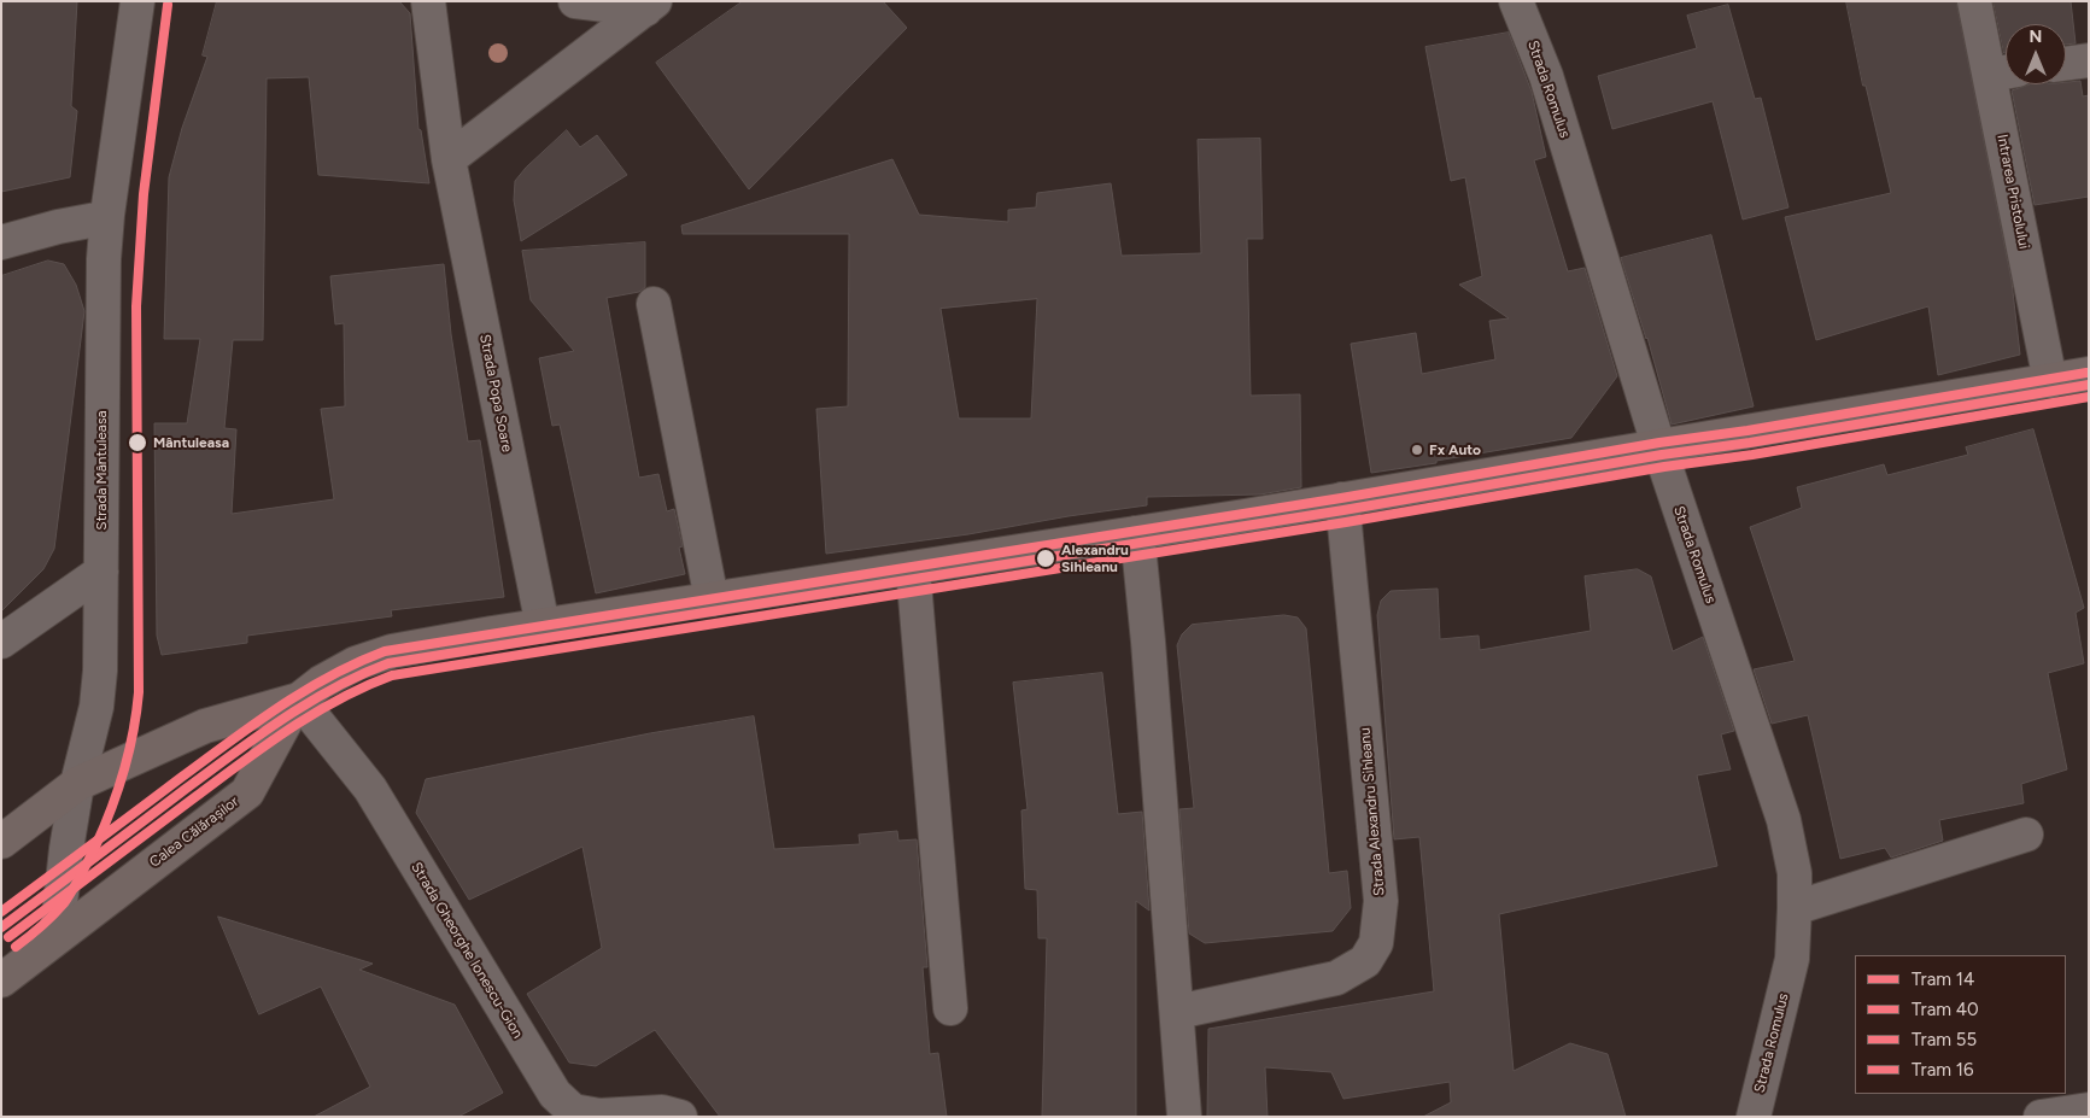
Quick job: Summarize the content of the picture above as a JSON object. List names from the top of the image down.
{
  "streets": {
    "main road": ["Calea Călărașilor"],
    "street": [
      "Strada Romulus",
      "Intrarea Pristolului",
      "Strada Popa Soare",
      "Strada Mântuleasa",
      "Strada Alexandru Sihleanu",
      "Strada Gheorghe Ionescu-Gion"
    ]
  },
  "crossings": [
    ["Strada Romulus", "Calea Călărașilor"],
    ["Intrarea Pristolului", "Calea Călărașilor"],
    ["Strada Popa Soare", "Calea Călărașilor"],
    ["Strada Mântuleasa", "Calea Călărașilor"],
    ["Strada Alexandru Sihleanu", "Calea Călărașilor"],
    ["Calea Călărașilor", "Strada Gheorghe Ionescu-Gion"]
  ],
  "places": ["Mântuleasa", "Fx Auto", "Alexandru Sihleanu"],
  "lines": [
    "tram line 16",
    "tram line 55",
    "tram line 14",
    "tram line 40"
  ],
  "legend": [
    "Tram 14",
    "Tram 40",
    "Tram 55",
    "Tram 16"
  ],
  "north": "top"
}
